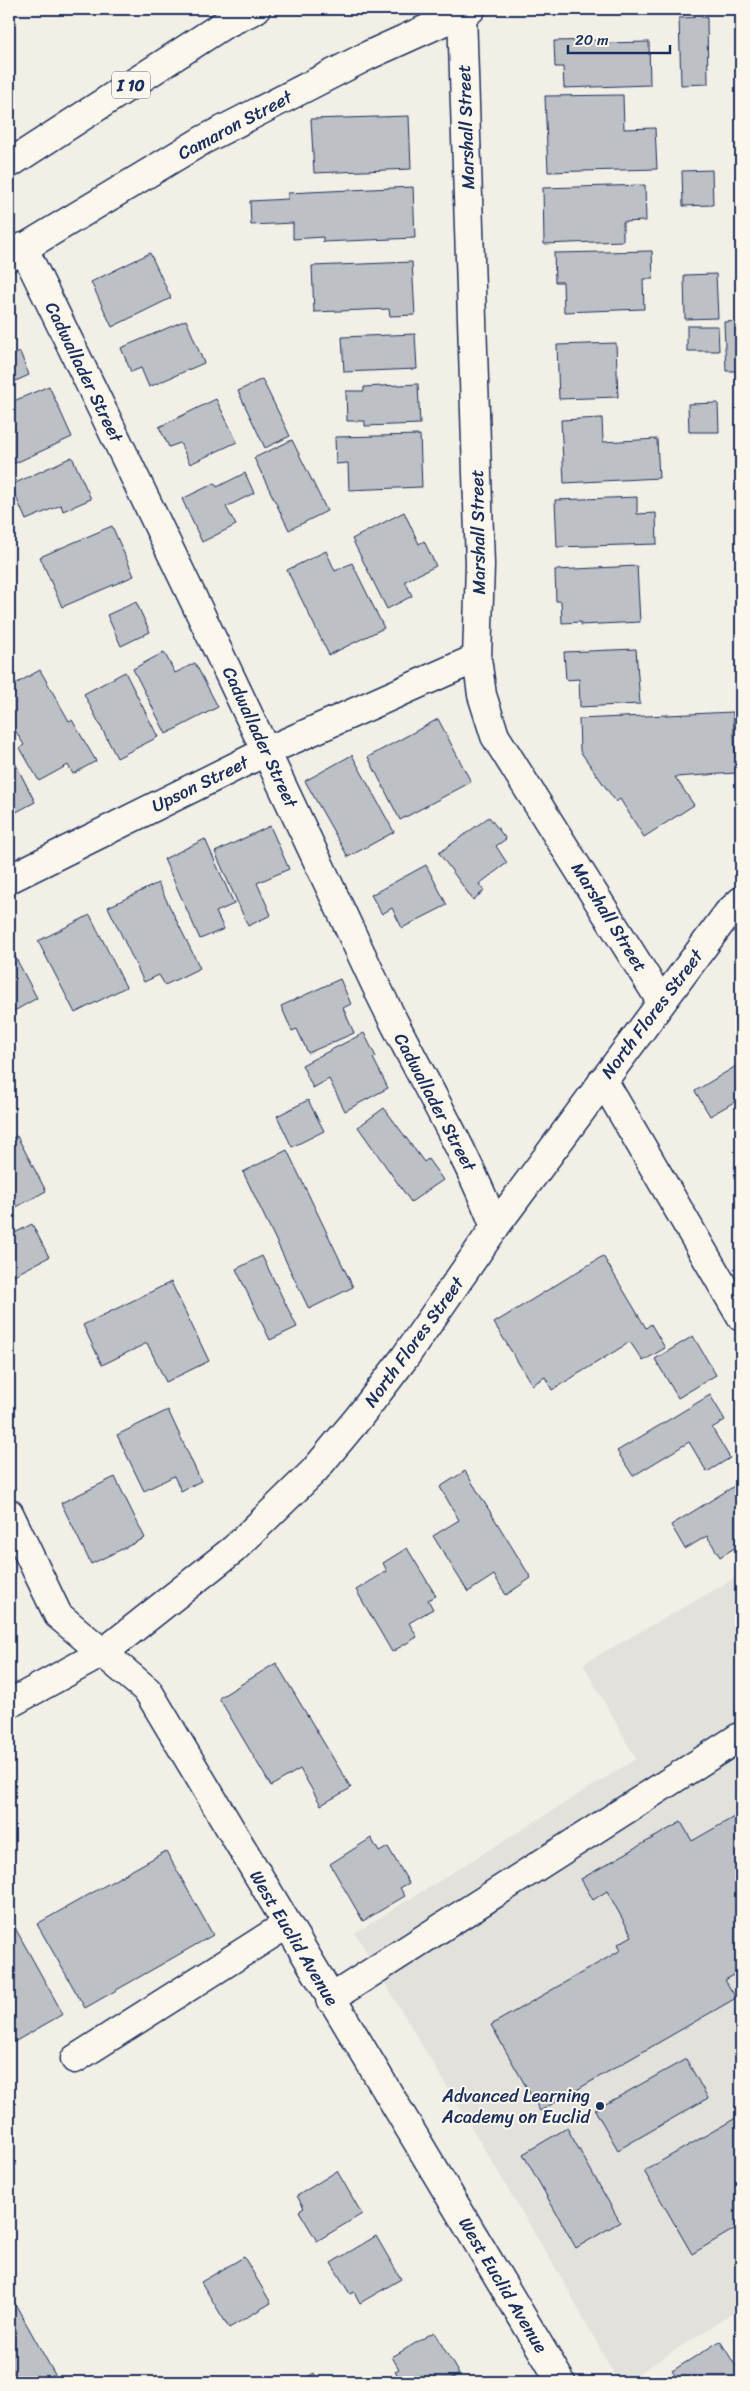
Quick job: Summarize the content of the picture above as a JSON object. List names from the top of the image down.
{
  "streets": {
    "main road": [
      "I 10",
      "Camaron Street",
      "Marshall Street",
      "Cadwallader Street",
      "Upson Street",
      "North Flores Street",
      "West Euclid Avenue"
    ]
  },
  "crossings": [
    ["Camaron Street", "Marshall Street"],
    ["Camaron Street", "Cadwallader Street"],
    ["Marshall Street", "Upson Street"],
    ["Marshall Street", "North Flores Street"],
    ["Cadwallader Street", "Upson Street"],
    ["Cadwallader Street", "North Flores Street"],
    ["North Flores Street", "West Euclid Avenue"]
  ],
  "places": ["Advanced Learning Academy on Euclid"],
  "scale_bar": "20 m"
}
